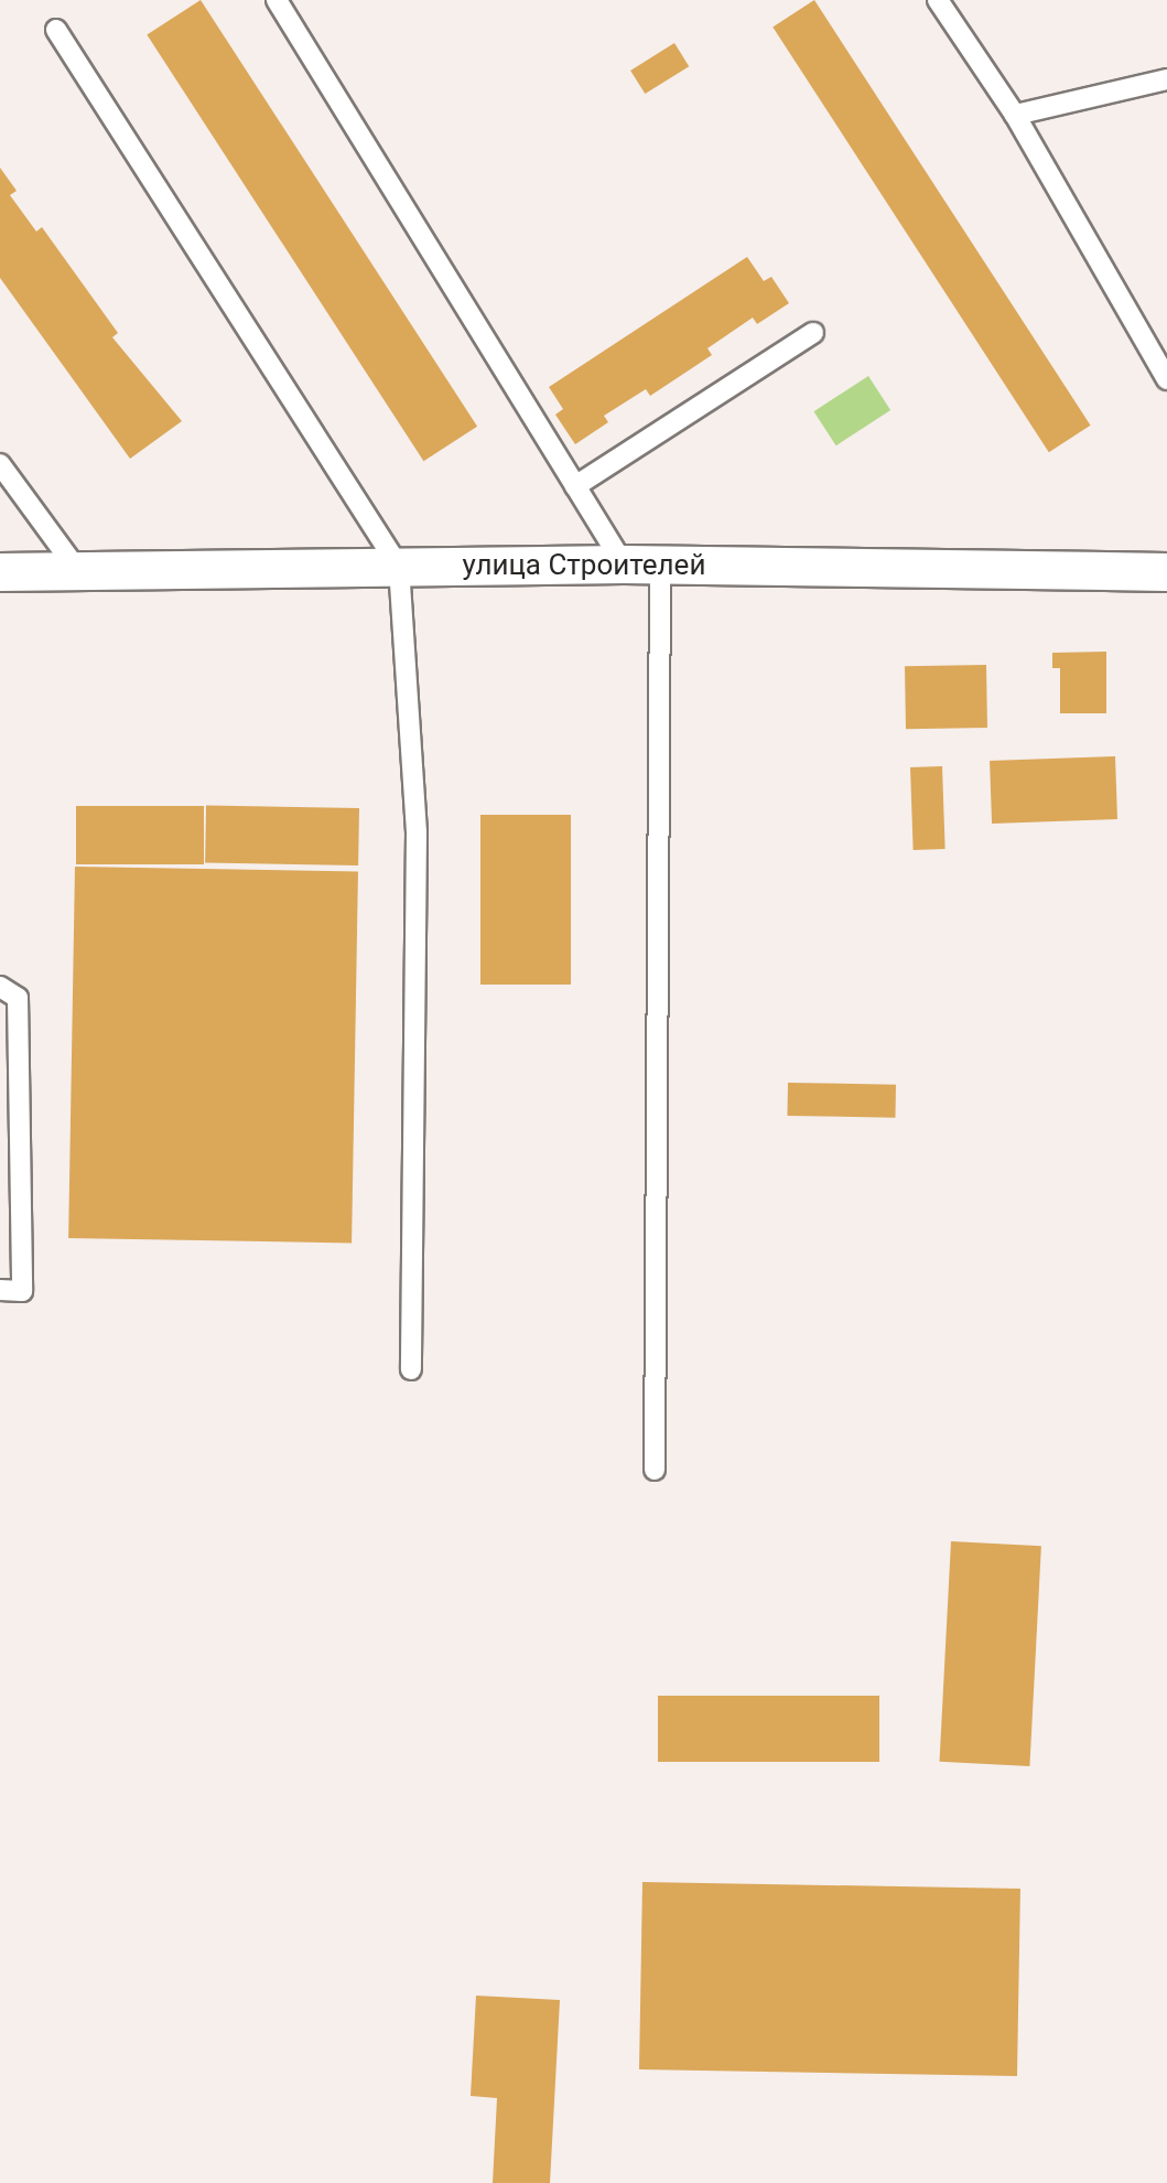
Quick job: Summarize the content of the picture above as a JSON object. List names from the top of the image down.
{
  "streets": {
    "street": ["улица Строителей"]
  }
}
